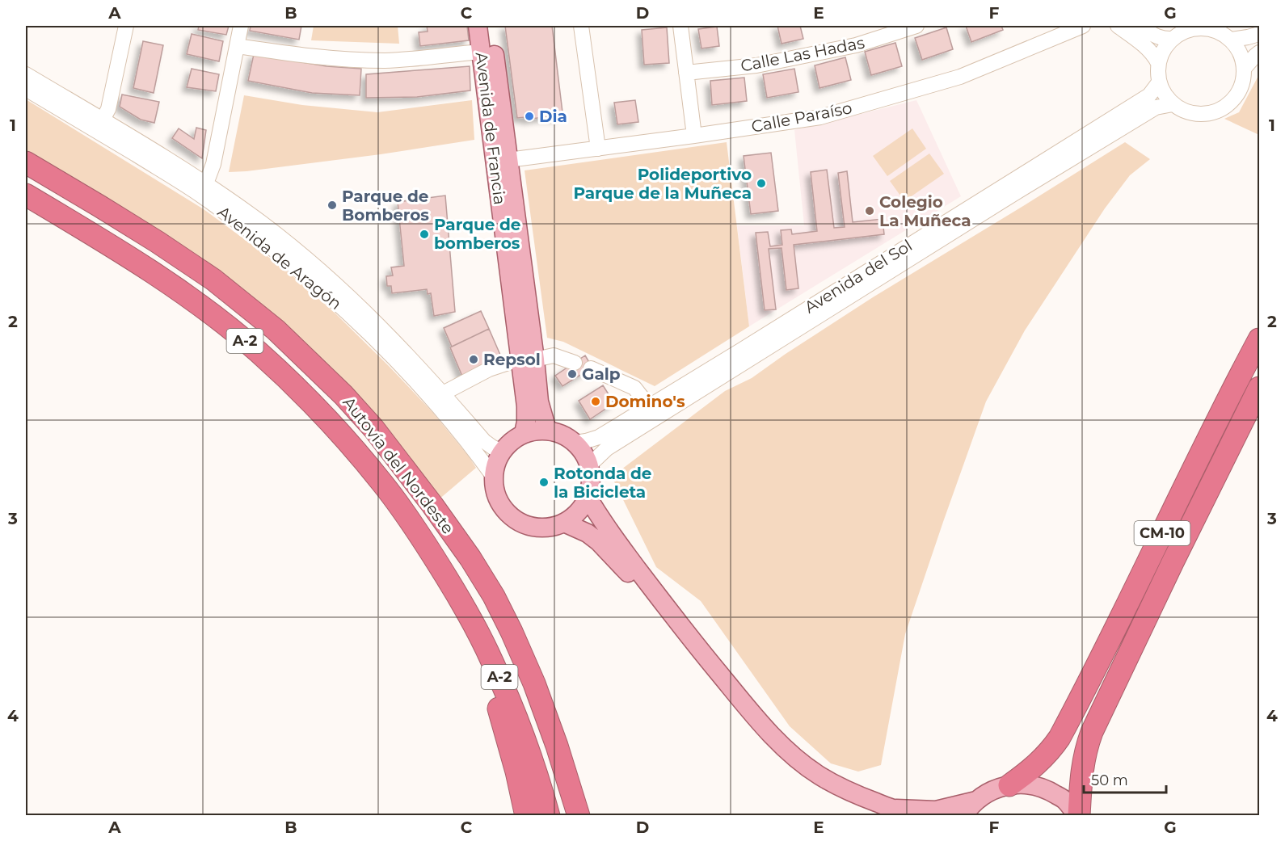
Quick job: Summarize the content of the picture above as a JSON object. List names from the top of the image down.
{
  "streets": {
    "highway": ["A-2", "Autovía del Nordeste", "CM-10"],
    "main road": ["Avenida de Francia"],
    "street": [
      "Calle Las Hadas",
      "Calle Paraíso",
      "Avenida de Aragón",
      "Avenida del Sol"
    ]
  },
  "crossings": [
    ["Calle Paraíso", "Avenida de Francia"],
    ["Avenida de Francia", "Avenida de Aragón"],
    ["Avenida de Francia", "Avenida del Sol"],
    ["Avenida de Aragón", "Avenida del Sol"]
  ],
  "places": [
    "Dia",
    "Polideportivo Parque de la Muñeca",
    "Parque de Bomberos",
    "Colegio La Muñeca",
    "Parque de bomberos",
    "Repsol",
    "Galp",
    "Domino's",
    "Rotonda de la Bicicleta"
  ],
  "scale_bar": "50 m",
  "grid": {
    "columns": [
      "A",
      "B",
      "C",
      "D",
      "E",
      "F",
      "G"
    ],
    "rows": [
      "1",
      "2",
      "3",
      "4"
    ]
  }
}
